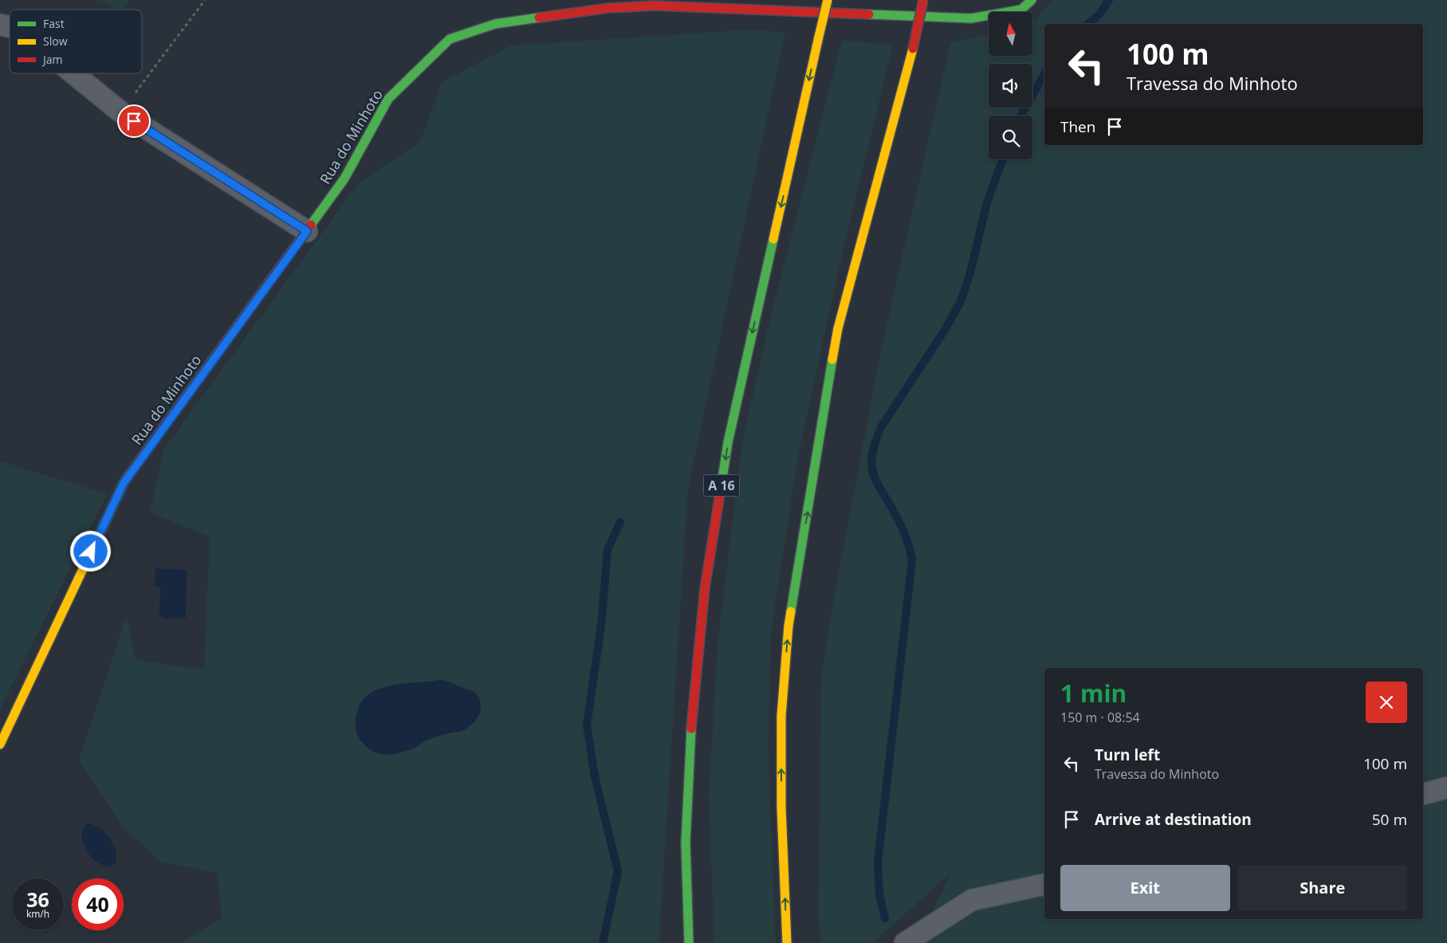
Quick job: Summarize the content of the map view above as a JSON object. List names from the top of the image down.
{
  "streets": {
    "main road": ["Rua do Minhoto", "A 16"]
  },
  "legend": ["Fast", "Slow", "Jam"],
  "north": "top",
  "page": {
    "turn": ["100 m", "Travessa do Minhoto"],
    "then": "Then",
    "heading": ["1 min", "150 m · 08:54"],
    "list": [
      {
        "name": "Turn left",
        "note": "Travessa do Minhoto",
        "value": "100 m"
      },
      {
        "name": "Arrive at destination",
        "value": "50 m"
      }
    ],
    "buttons": ["Exit", "Share"],
    "speed": "36 km/h",
    "limit": "40"
  }
}
